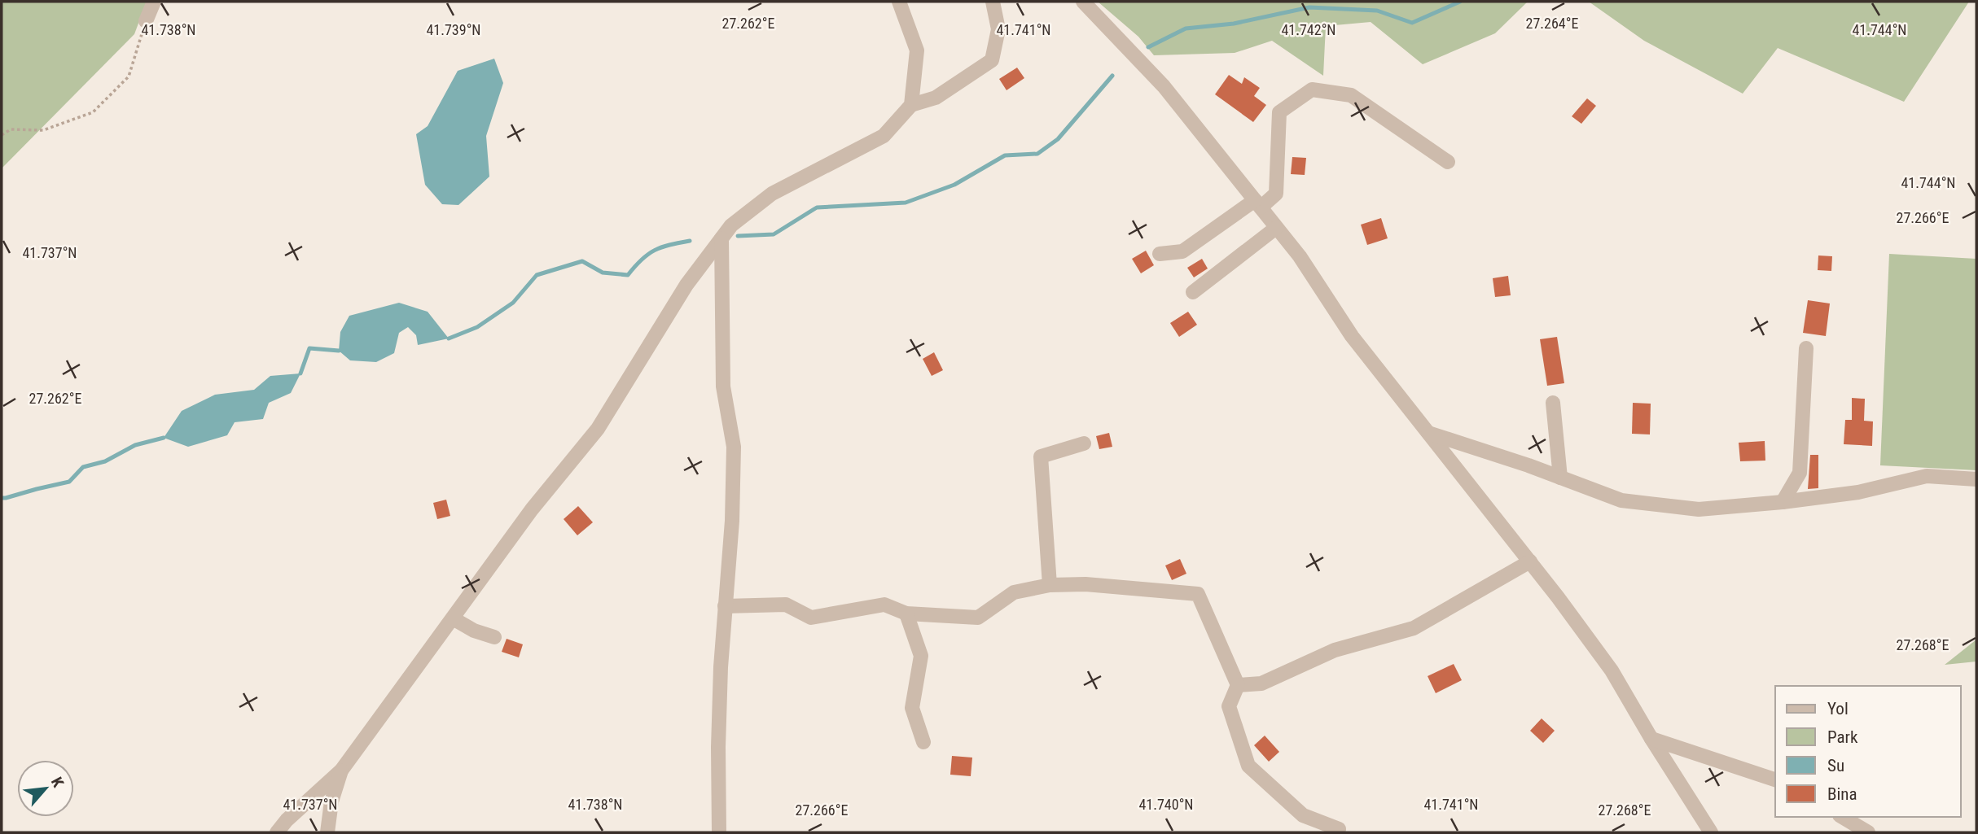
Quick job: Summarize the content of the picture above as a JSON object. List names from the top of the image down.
{
  "legend": [
    "Yol",
    "Park",
    "Su",
    "Bina"
  ],
  "north": "top right",
  "coordinates": [
    "27.262°E",
    "27.264°E",
    "41.738°N",
    "41.739°N",
    "41.741°N",
    "41.742°N",
    "41.744°N",
    "27.266°E",
    "41.737°N",
    "27.268°E",
    "41.740°N"
  ]
}
